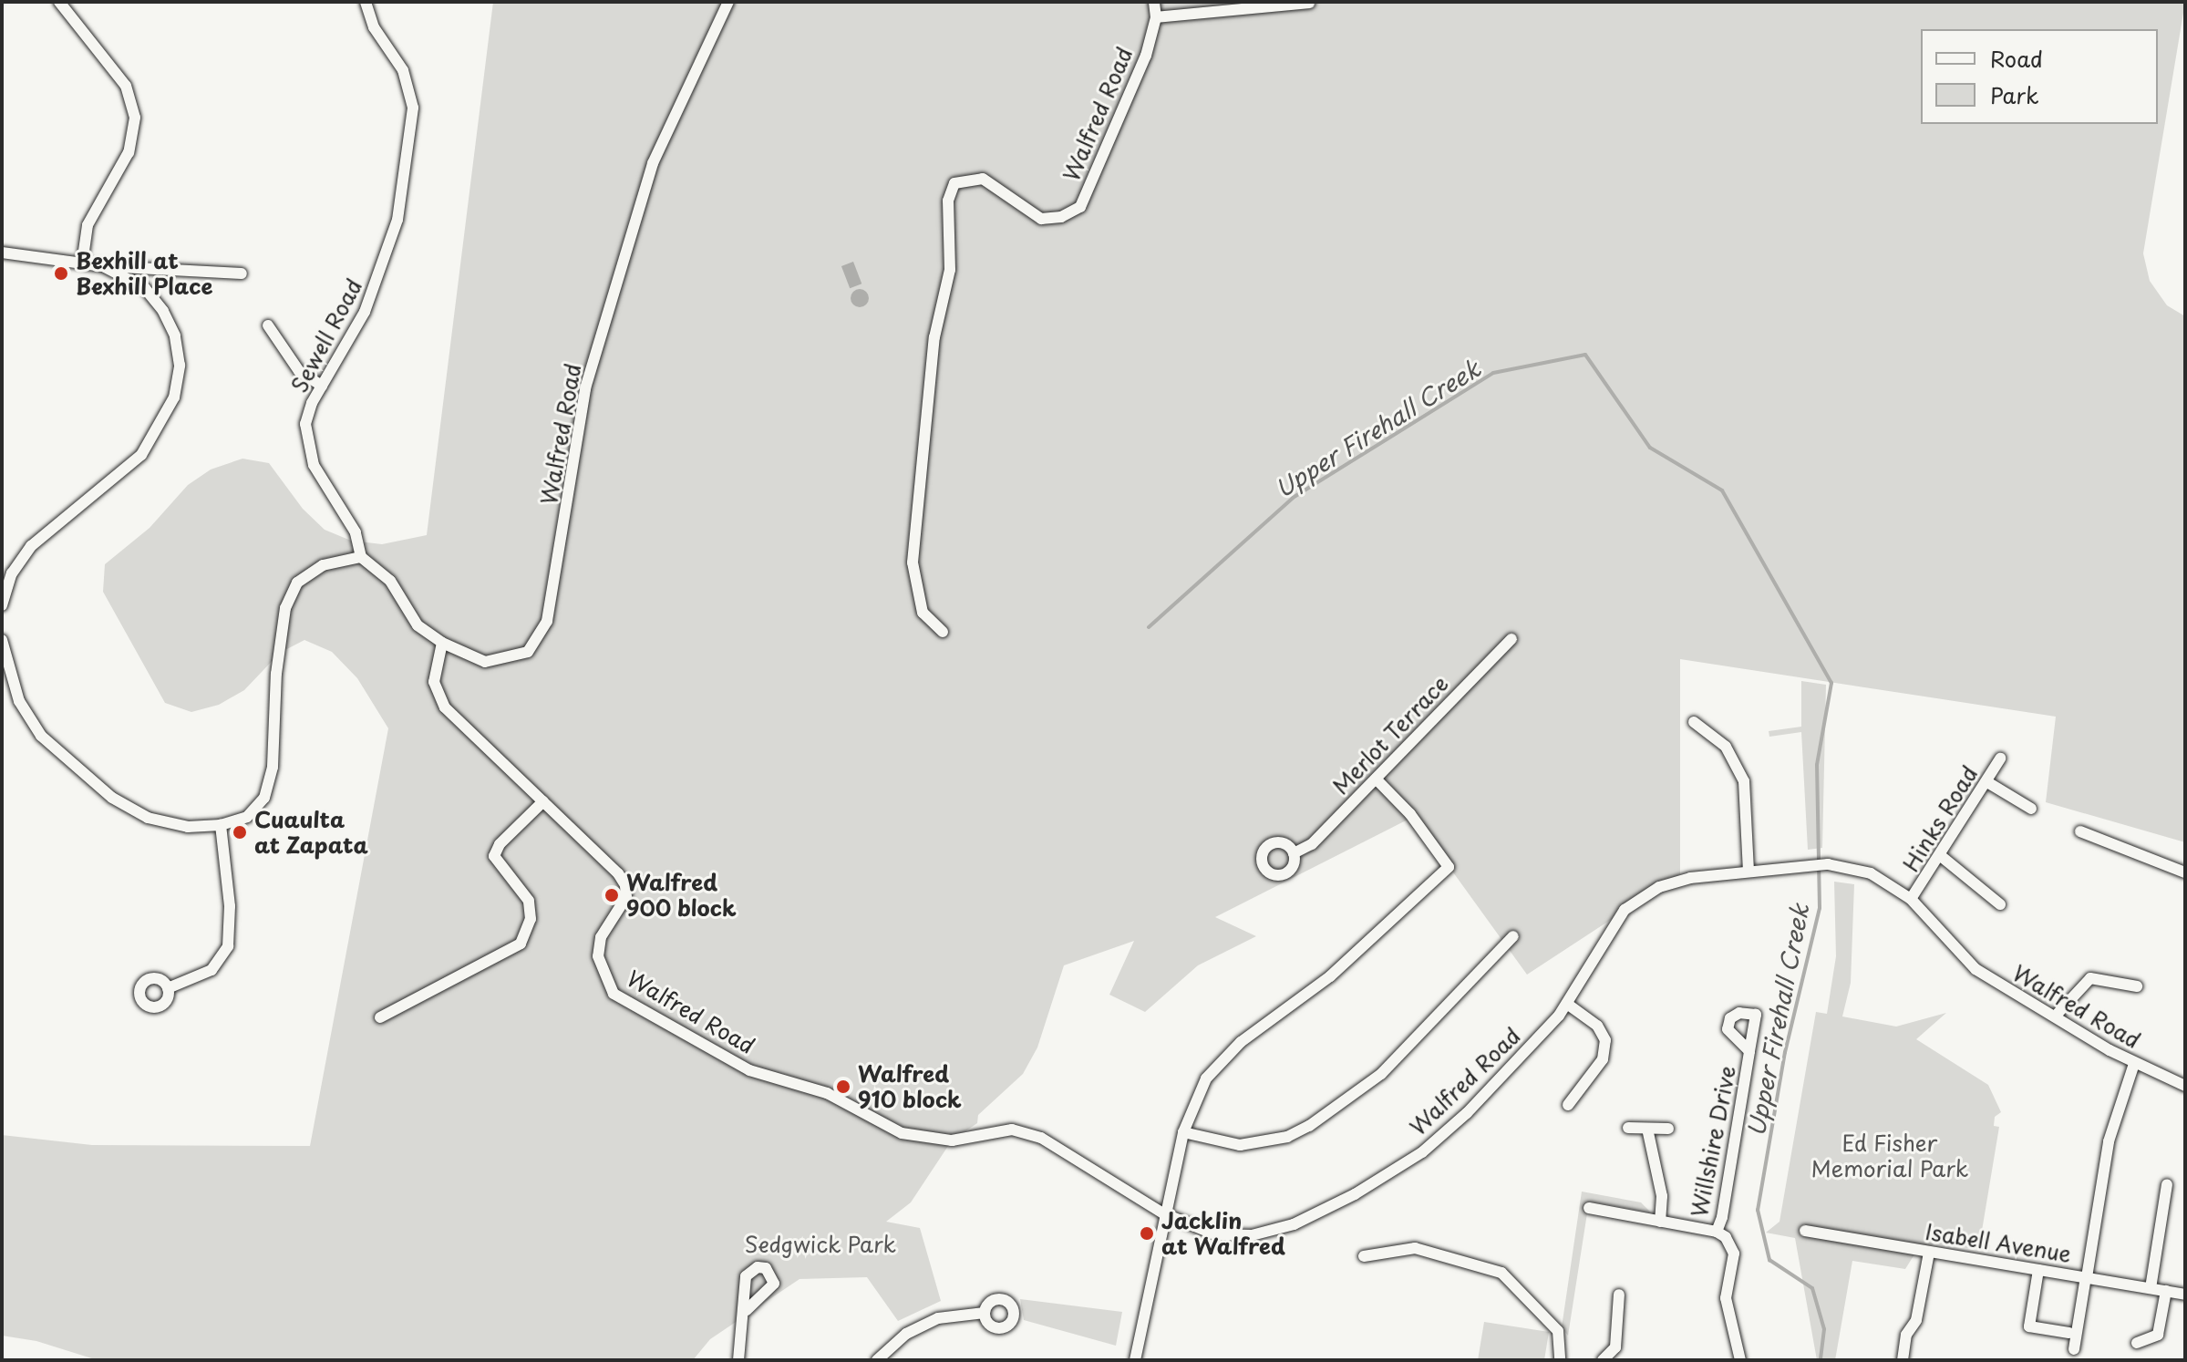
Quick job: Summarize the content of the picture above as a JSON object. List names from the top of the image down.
{
  "streets": {
    "street": [
      "Walfred Road",
      "Sewell Road",
      "Merlot Terrace",
      "Hinks Road",
      "Willshire Drive",
      "Isabell Avenue"
    ]
  },
  "crossings": [
    ["Walfred Road", "Hinks Road"]
  ],
  "water": ["Upper Firehall Creek"],
  "parks": ["Ed Fisher Memorial Park", "Sedgwick Park"],
  "places": [
    "Bexhill at Bexhill Place",
    "Cuaulta at Zapata",
    "Walfred 900 block",
    "Walfred 910 block",
    "Jacklin at Walfred"
  ],
  "legend": ["Road", "Park"]
}
